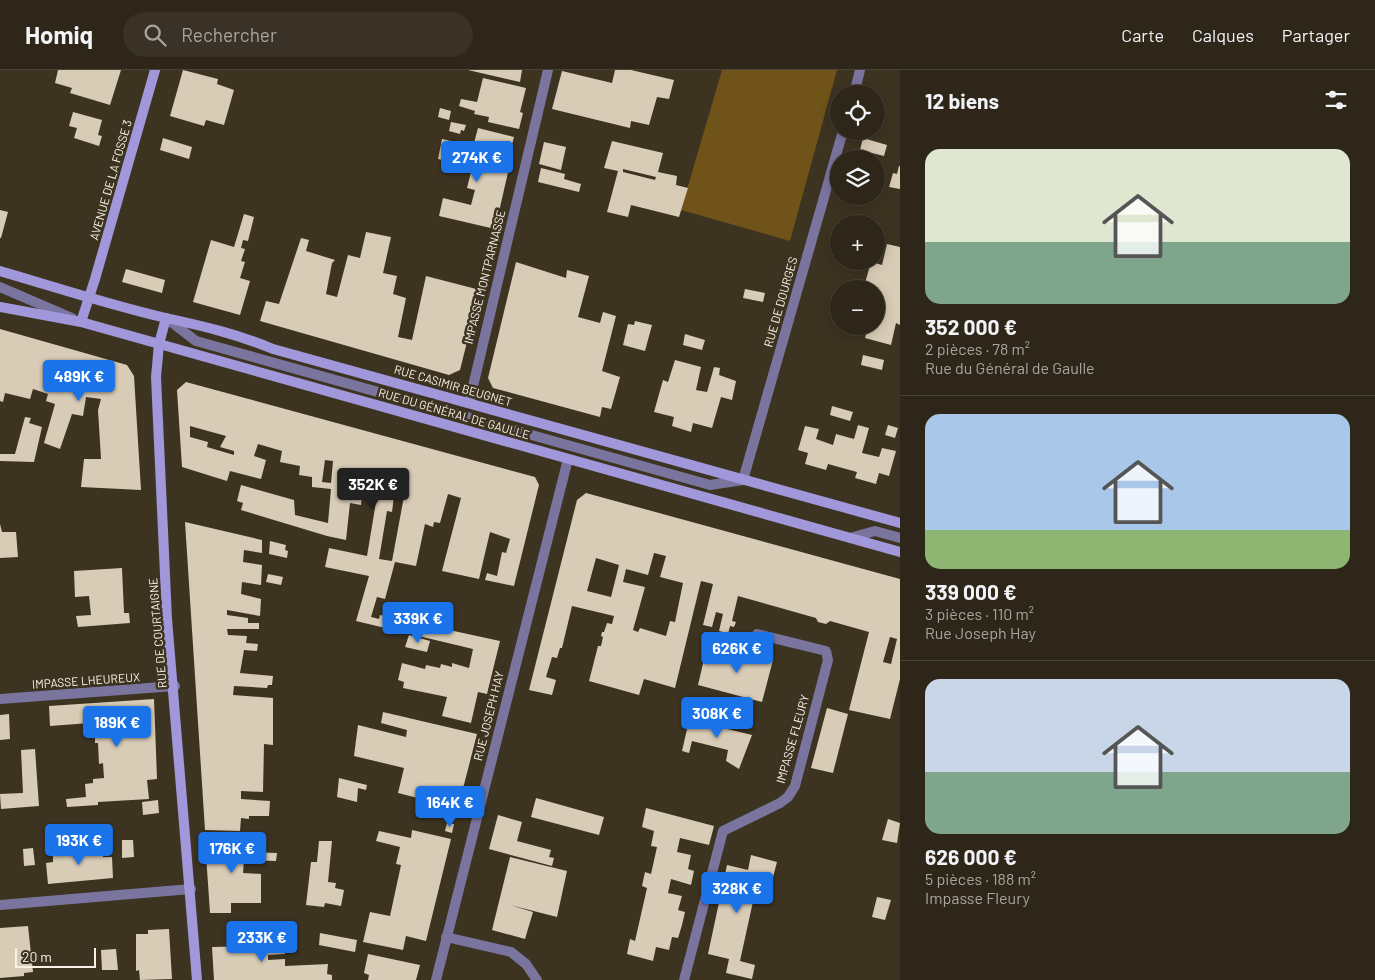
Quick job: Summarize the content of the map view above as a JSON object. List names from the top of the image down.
{
  "streets": {
    "main road": [
      "AVENUE DE LA FOSSE 3",
      "RUE CASIMIR BEUGNET",
      "RUE DU GÉNÉRAL DE GAULLE",
      "RUE DE COURTAIGNE"
    ],
    "street": [
      "IMPASSE MONTPARNASSE",
      "RUE DE DOURGES",
      "IMPASSE LHEUREUX",
      "RUE JOSEPH HAY",
      "IMPASSE FLEURY"
    ]
  },
  "crossings": [
    ["AVENUE DE LA FOSSE 3", "RUE CASIMIR BEUGNET"],
    ["AVENUE DE LA FOSSE 3", "RUE DU GÉNÉRAL DE GAULLE"],
    ["IMPASSE MONTPARNASSE", "RUE CASIMIR BEUGNET"],
    ["RUE DE DOURGES", "RUE CASIMIR BEUGNET"],
    ["RUE CASIMIR BEUGNET", "RUE DE COURTAIGNE"],
    ["RUE DU GÉNÉRAL DE GAULLE", "RUE DE COURTAIGNE"],
    ["RUE DU GÉNÉRAL DE GAULLE", "RUE JOSEPH HAY"],
    ["RUE DE COURTAIGNE", "IMPASSE LHEUREUX"]
  ],
  "scale_bar": "20 m",
  "page": {
    "header": "Homiq",
    "search": "Rechercher",
    "nav": ["Carte", "Calques", "Partager"],
    "heading": "12 biens",
    "map_buttons": ["+", "−"],
    "list": [
      {
        "name": "352 000 €",
        "note": "2 pièces · 78 m² · Rue du Général de Gaulle"
      },
      {
        "name": "339 000 €",
        "note": "3 pièces · 110 m² · Rue Joseph Hay"
      },
      {
        "name": "626 000 €",
        "note": "5 pièces · 188 m² · Impasse Fleury"
      }
    ],
    "price": [
      "274K €",
      "489K €",
      "352K €",
      "339K €",
      "626K €",
      "308K €",
      "189K €",
      "164K €",
      "193K €",
      "176K €",
      "328K €",
      "233K €"
    ],
    "scale": "20 m"
  }
}
